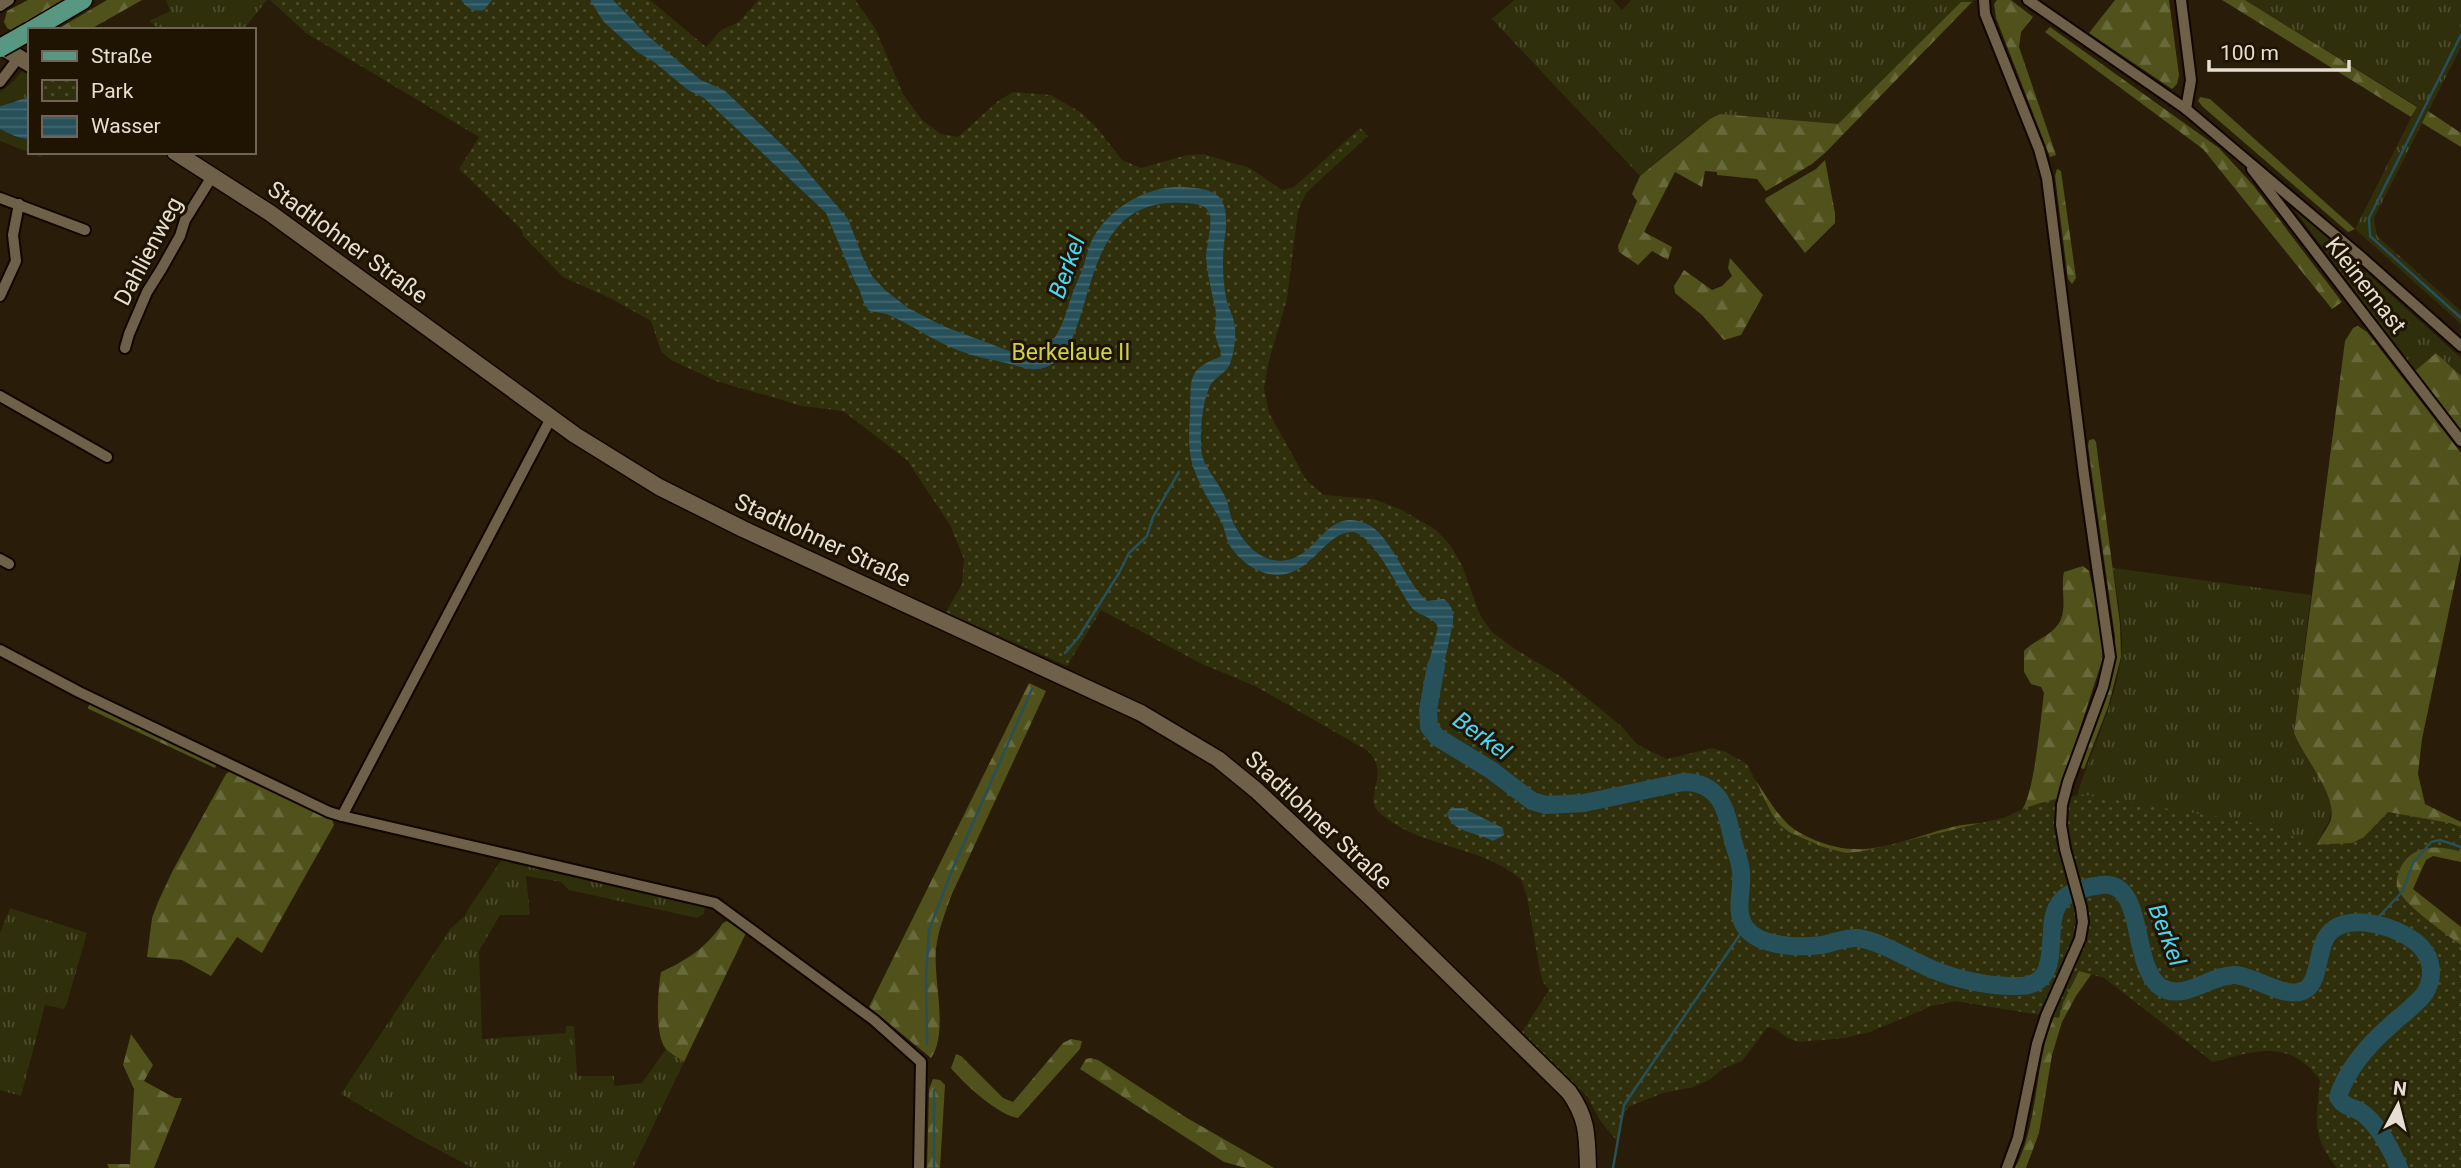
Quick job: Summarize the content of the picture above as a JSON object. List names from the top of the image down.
{
  "streets": {
    "street": ["Stadtlohner Straße", "Dahlienweg", "Kleinemast"]
  },
  "crossings": [
    ["Stadtlohner Straße", "Dahlienweg"]
  ],
  "water": ["Berkel"],
  "parks": ["Berkelaue II"],
  "legend": ["Straße", "Park", "Wasser"],
  "scale_bar": "100 m",
  "north": "top"
}
